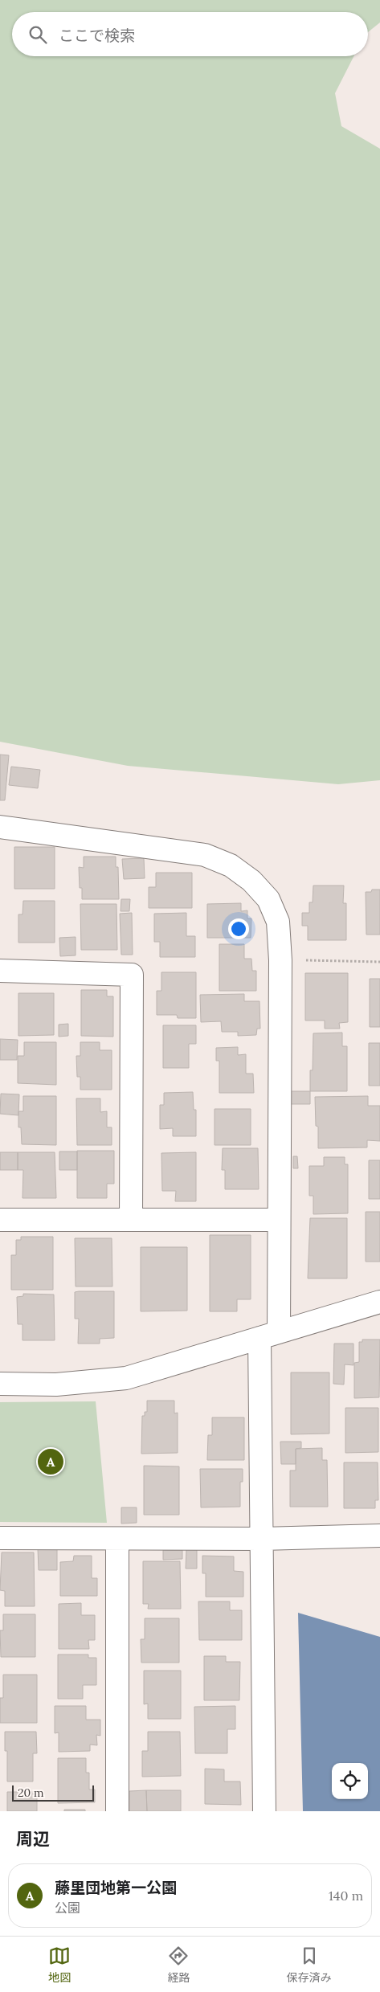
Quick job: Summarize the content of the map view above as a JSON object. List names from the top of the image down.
{
  "scale_bar": "20 m",
  "page": {
    "search": "ここで検索",
    "pins": "A",
    "scale": "20 m",
    "heading": "周辺",
    "list": [
      {
        "mark": "A",
        "name": "藤里団地第一公園",
        "note": "公園",
        "value": "140 m"
      }
    ],
    "nav": ["地図", "経路", "保存済み"]
  }
}
